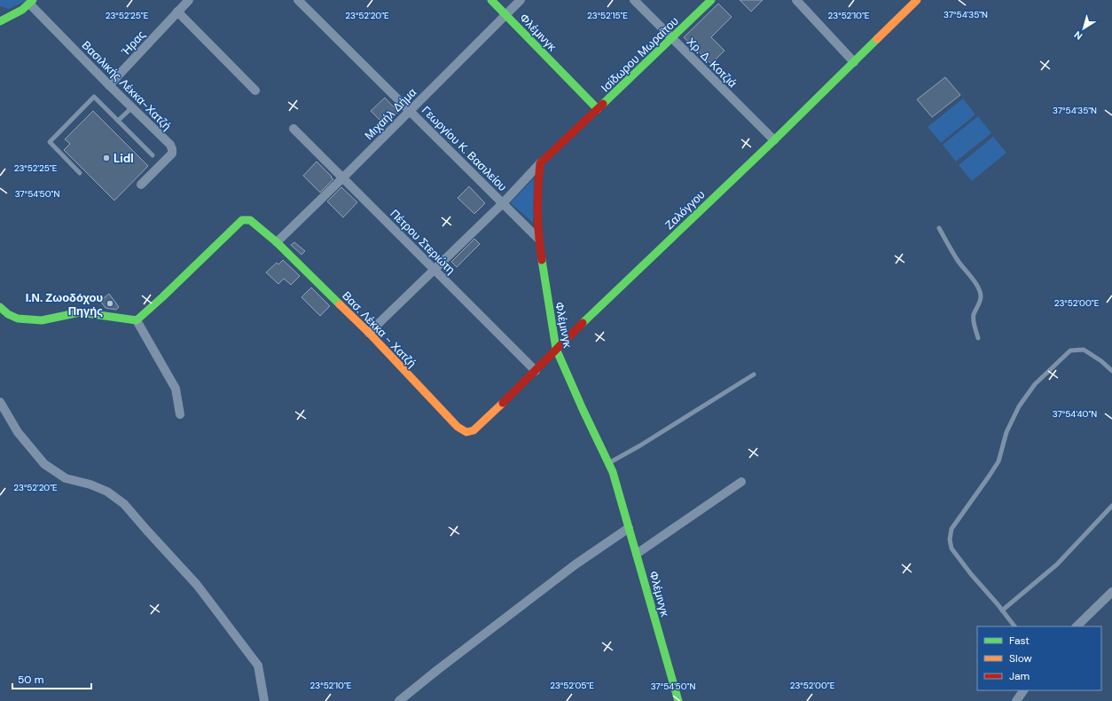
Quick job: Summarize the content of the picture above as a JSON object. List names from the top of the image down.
{
  "streets": {
    "street": [
      "Φλέμινγκ",
      "Ήρας",
      "Ισίδωρου Μωραϊτου",
      "Χρ. Δ. Κοτζιά",
      "Βασιλικής Λέκκα-Χατζή",
      "Μιχαήλ Δήμα",
      "Γεωργίου Κ. Βασιλείου",
      "Ζαλόγγου",
      "Πέτρου Στεριώτη",
      "Βασ. Λέκκα - Χατζή"
    ]
  },
  "crossings": [
    ["Φλέμινγκ", "Ισίδωρου Μωραϊτου"],
    ["Φλέμινγκ", "Μιχαήλ Δήμα"],
    ["Φλέμινγκ", "Γεωργίου Κ. Βασιλείου"],
    ["Φλέμινγκ", "Ζαλόγγου"],
    ["Ήρας", "Βασιλικής Λέκκα-Χατζή"],
    ["Ισίδωρου Μωραϊτου", "Χρ. Δ. Κοτζιά"],
    ["Χρ. Δ. Κοτζιά", "Ζαλόγγου"],
    ["Μιχαήλ Δήμα", "Γεωργίου Κ. Βασιλείου"],
    ["Μιχαήλ Δήμα", "Πέτρου Στεριώτη"],
    ["Μιχαήλ Δήμα", "Βασ. Λέκκα - Χατζή"],
    ["Ζαλόγγου", "Πέτρου Στεριώτη"],
    ["Ζαλόγγου", "Βασ. Λέκκα - Χατζή"]
  ],
  "places": ["Lidl", "Ι.Ν. Ζωοδόχου Πηγής"],
  "legend": ["Fast", "Slow", "Jam"],
  "scale_bar": "50 m",
  "north": "bottom left",
  "coordinates": [
    "37°54'35\"N",
    "23°52'25\"E",
    "23°52'20\"E",
    "23°52'15\"E",
    "23°52'10\"E",
    "37°54'50\"N",
    "23°52'00\"E",
    "37°54'40\"N",
    "23°52'05\"E"
  ]
}
